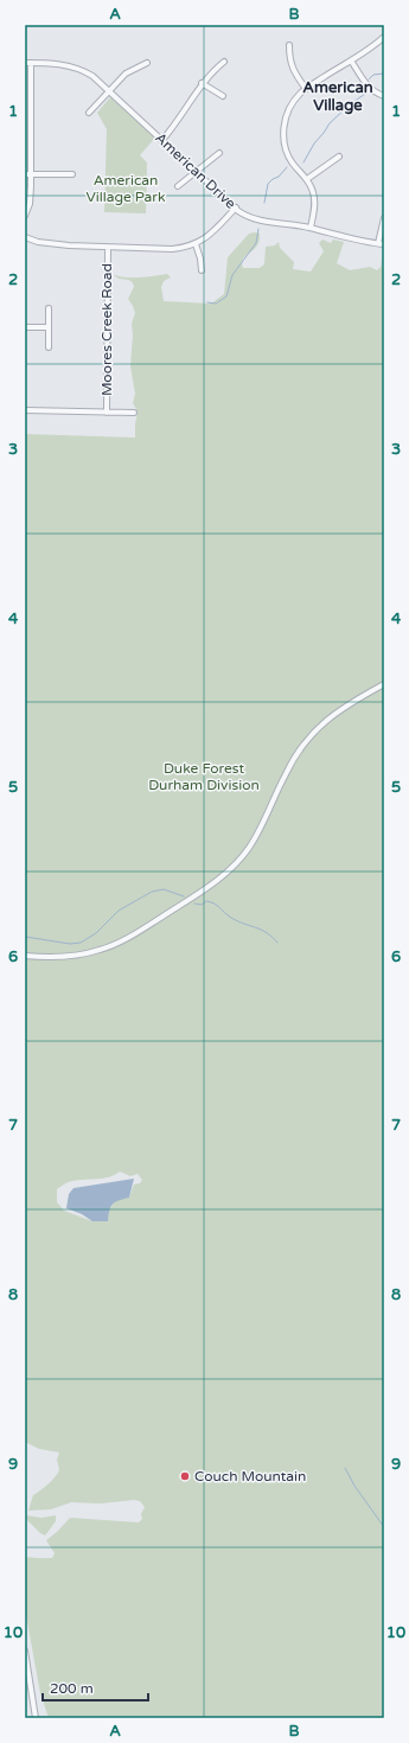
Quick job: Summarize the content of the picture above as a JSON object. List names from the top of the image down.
{
  "streets": {
    "street": ["American Drive", "Moores Creek Road"]
  },
  "districts": ["American Village"],
  "parks": ["American Village Park", "Duke Forest Durham Division"],
  "places": ["Couch Mountain"],
  "scale_bar": "200 m",
  "grid": {
    "columns": ["A", "B"],
    "rows": [
      "1",
      "2",
      "3",
      "4",
      "5",
      "6",
      "7",
      "8",
      "9",
      "10"
    ]
  }
}
